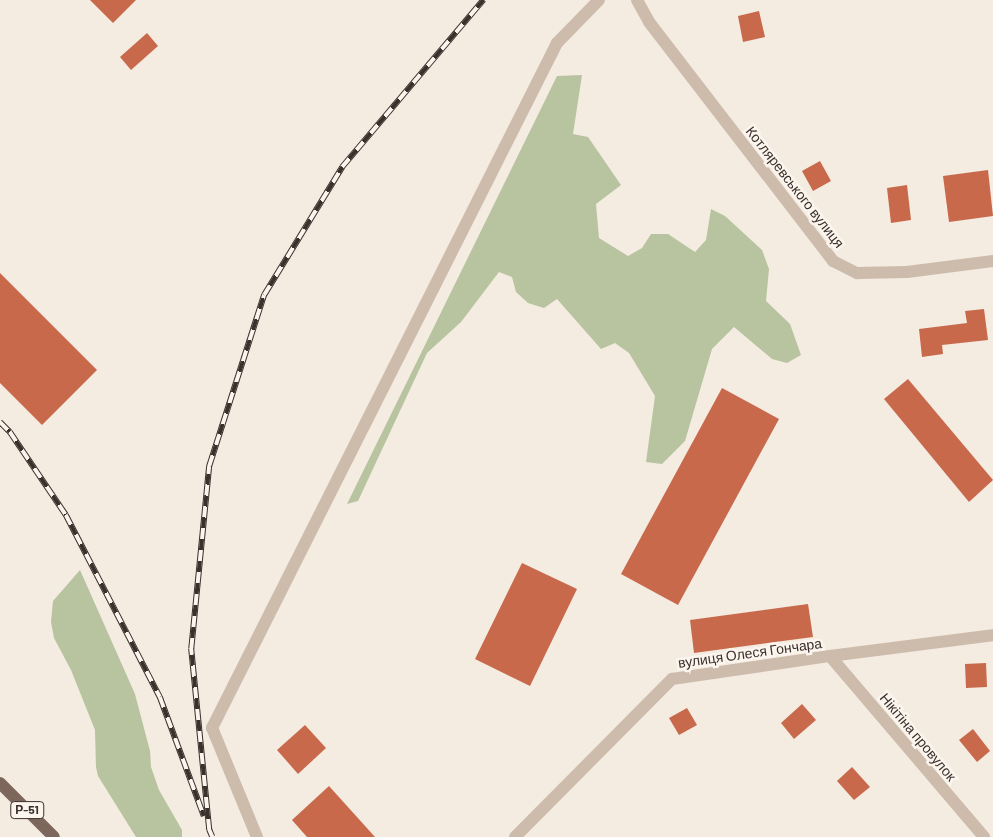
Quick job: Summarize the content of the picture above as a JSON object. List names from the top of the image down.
{
  "streets": {
    "main road": ["Р-51"],
    "street": ["Котляревського вулиця", "вулиця Олеся Гончара", "Нікітіна провулок"]
  },
  "crossings": [
    ["вулиця Олеся Гончара", "Нікітіна провулок"]
  ]
}
